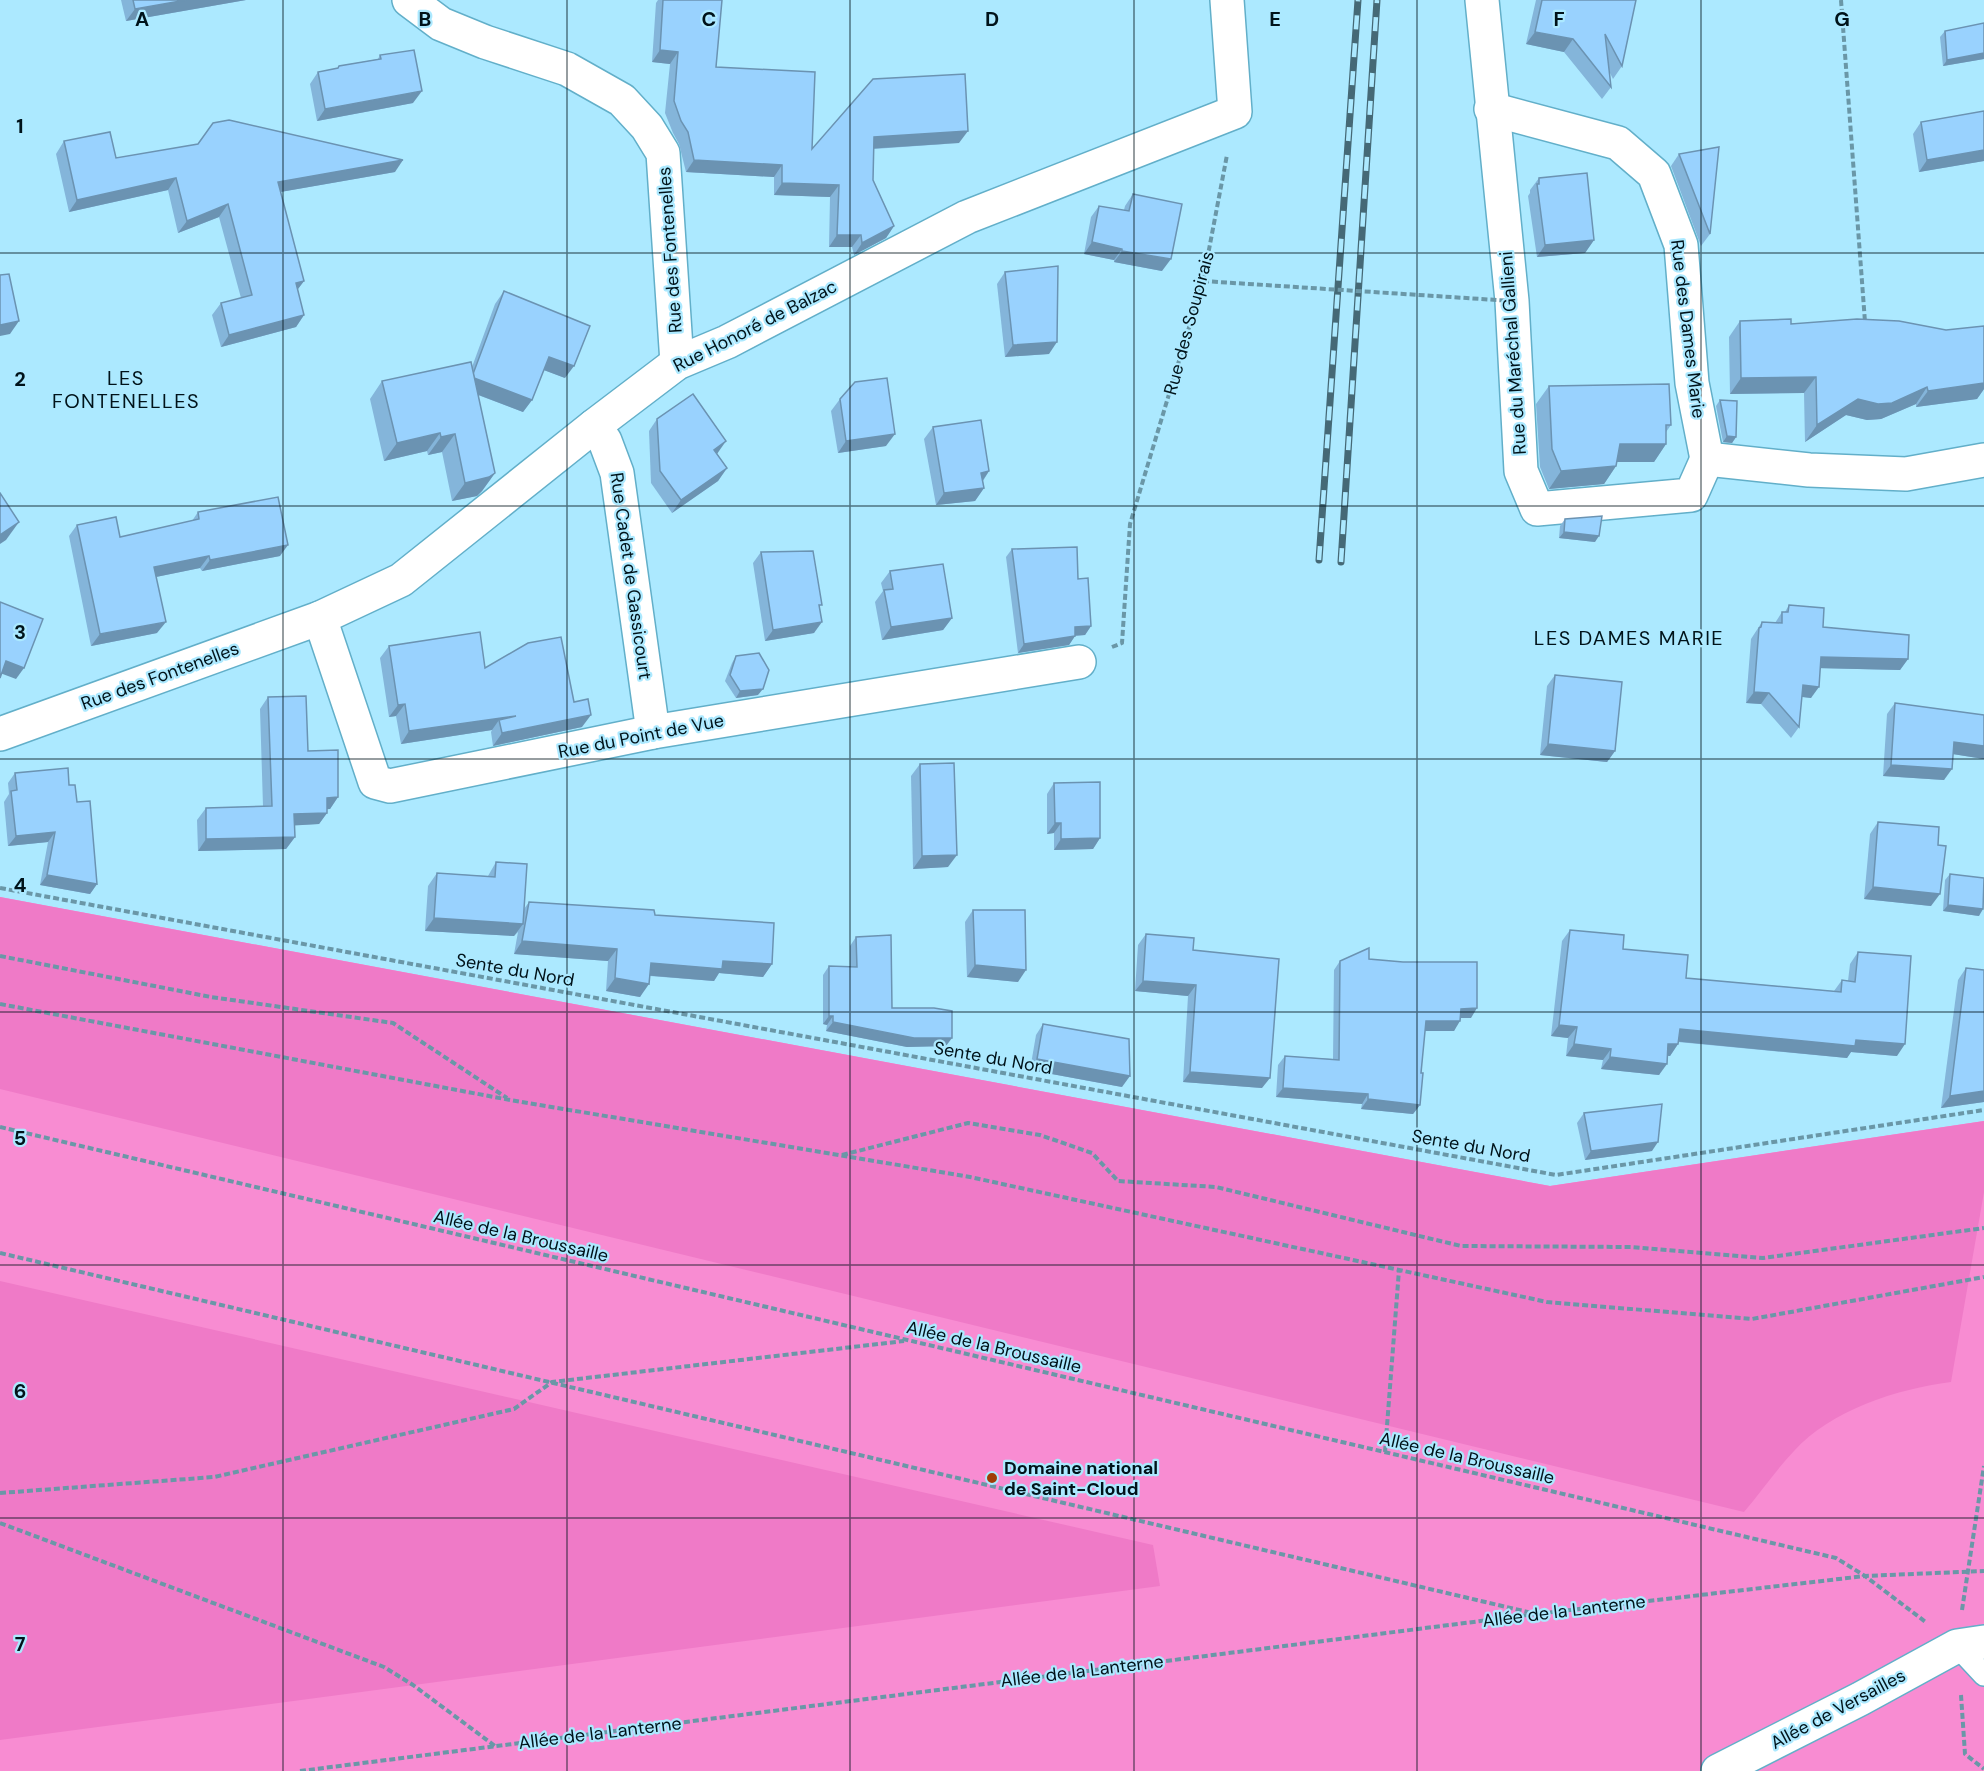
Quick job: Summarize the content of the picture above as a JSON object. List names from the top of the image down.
{
  "streets": {
    "street": [
      "Rue des Fontenelles",
      "Rue Honoré de Balzac",
      "Rue des Dames Marie",
      "Rue du Maréchal Gallieni",
      "Rue Cadet de Gassicourt",
      "Rue du Point de Vue",
      "Allée de Versailles"
    ],
    "path": [
      "Rue des Soupirais",
      "Sente du Nord",
      "Allée de la Broussaille",
      "Allée de la Lanterne"
    ]
  },
  "crossings": [
    ["Rue des Fontenelles", "Rue Honoré de Balzac"],
    ["Rue des Fontenelles", "Rue du Point de Vue"],
    ["Rue des Soupirais", "Rue Honoré de Balzac"],
    ["Rue Honoré de Balzac", "Rue Cadet de Gassicourt"],
    ["Rue Honoré de Balzac", "Rue du Point de Vue"],
    ["Rue des Dames Marie", "Rue du Maréchal Gallieni"],
    ["Rue Cadet de Gassicourt", "Rue du Point de Vue"],
    ["Allée de la Broussaille", "Allée de la Lanterne"],
    ["Allée de la Broussaille", "Allée de Versailles"]
  ],
  "districts": ["LES FONTENELLES", "LES DAMES MARIE"],
  "places": ["Domaine national de Saint-Cloud"],
  "grid": {
    "columns": [
      "A",
      "B",
      "C",
      "D",
      "E",
      "F",
      "G"
    ],
    "rows": [
      "1",
      "2",
      "3",
      "4",
      "5",
      "6",
      "7"
    ]
  }
}
